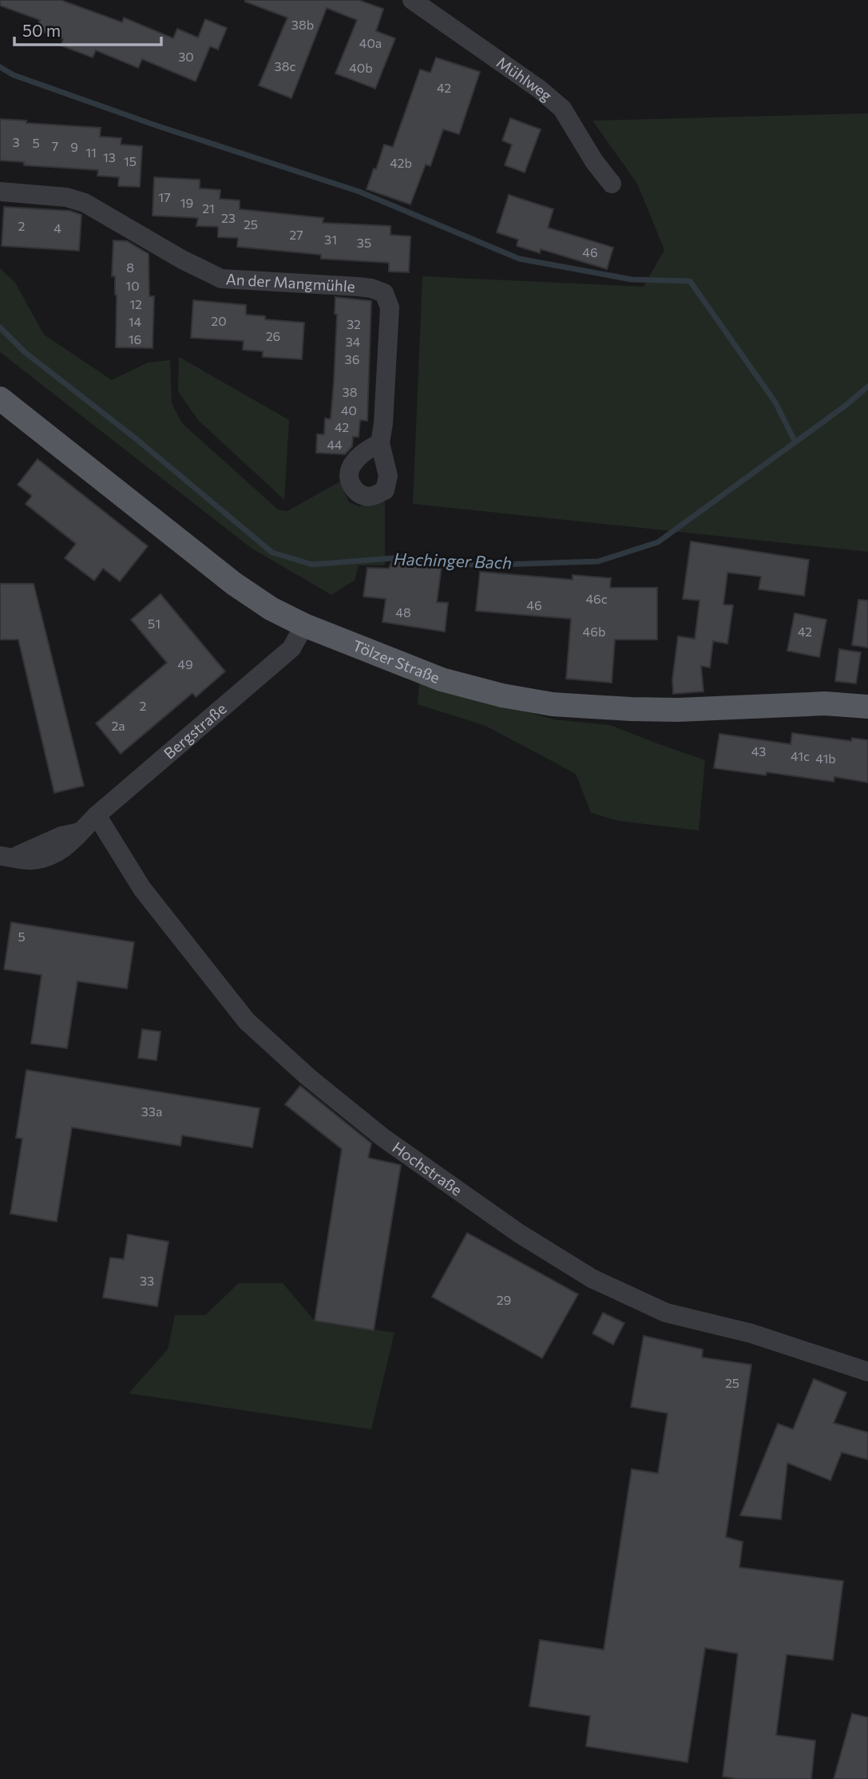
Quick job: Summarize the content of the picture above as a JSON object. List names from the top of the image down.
{
  "streets": {
    "main road": ["Tölzer Straße"],
    "street": [
      "Mühlweg",
      "An der Mangmühle",
      "Bergstraße",
      "Hochstraße"
    ]
  },
  "crossings": [
    ["Tölzer Straße", "Bergstraße"],
    ["Bergstraße", "Hochstraße"]
  ],
  "water": ["Hachinger Bach"],
  "house_numbers": [
    "38b",
    "40a",
    "30",
    "38c",
    "40b",
    "42",
    "3",
    "5",
    "7",
    "9",
    "11",
    "13",
    "15",
    "42b",
    "17",
    "19",
    "21",
    "23",
    "25",
    "2",
    "4",
    "27",
    "31",
    "35",
    "46",
    "8",
    "10",
    "12",
    "20",
    "14",
    "32",
    "26",
    "16",
    "34",
    "36",
    "38",
    "40",
    "42",
    "44",
    "46c",
    "46",
    "48",
    "51",
    "46b",
    "42",
    "49",
    "2",
    "2a",
    "43",
    "41c",
    "41b",
    "5",
    "33a",
    "33",
    "29",
    "25"
  ],
  "scale_bar": "50 m"
}
